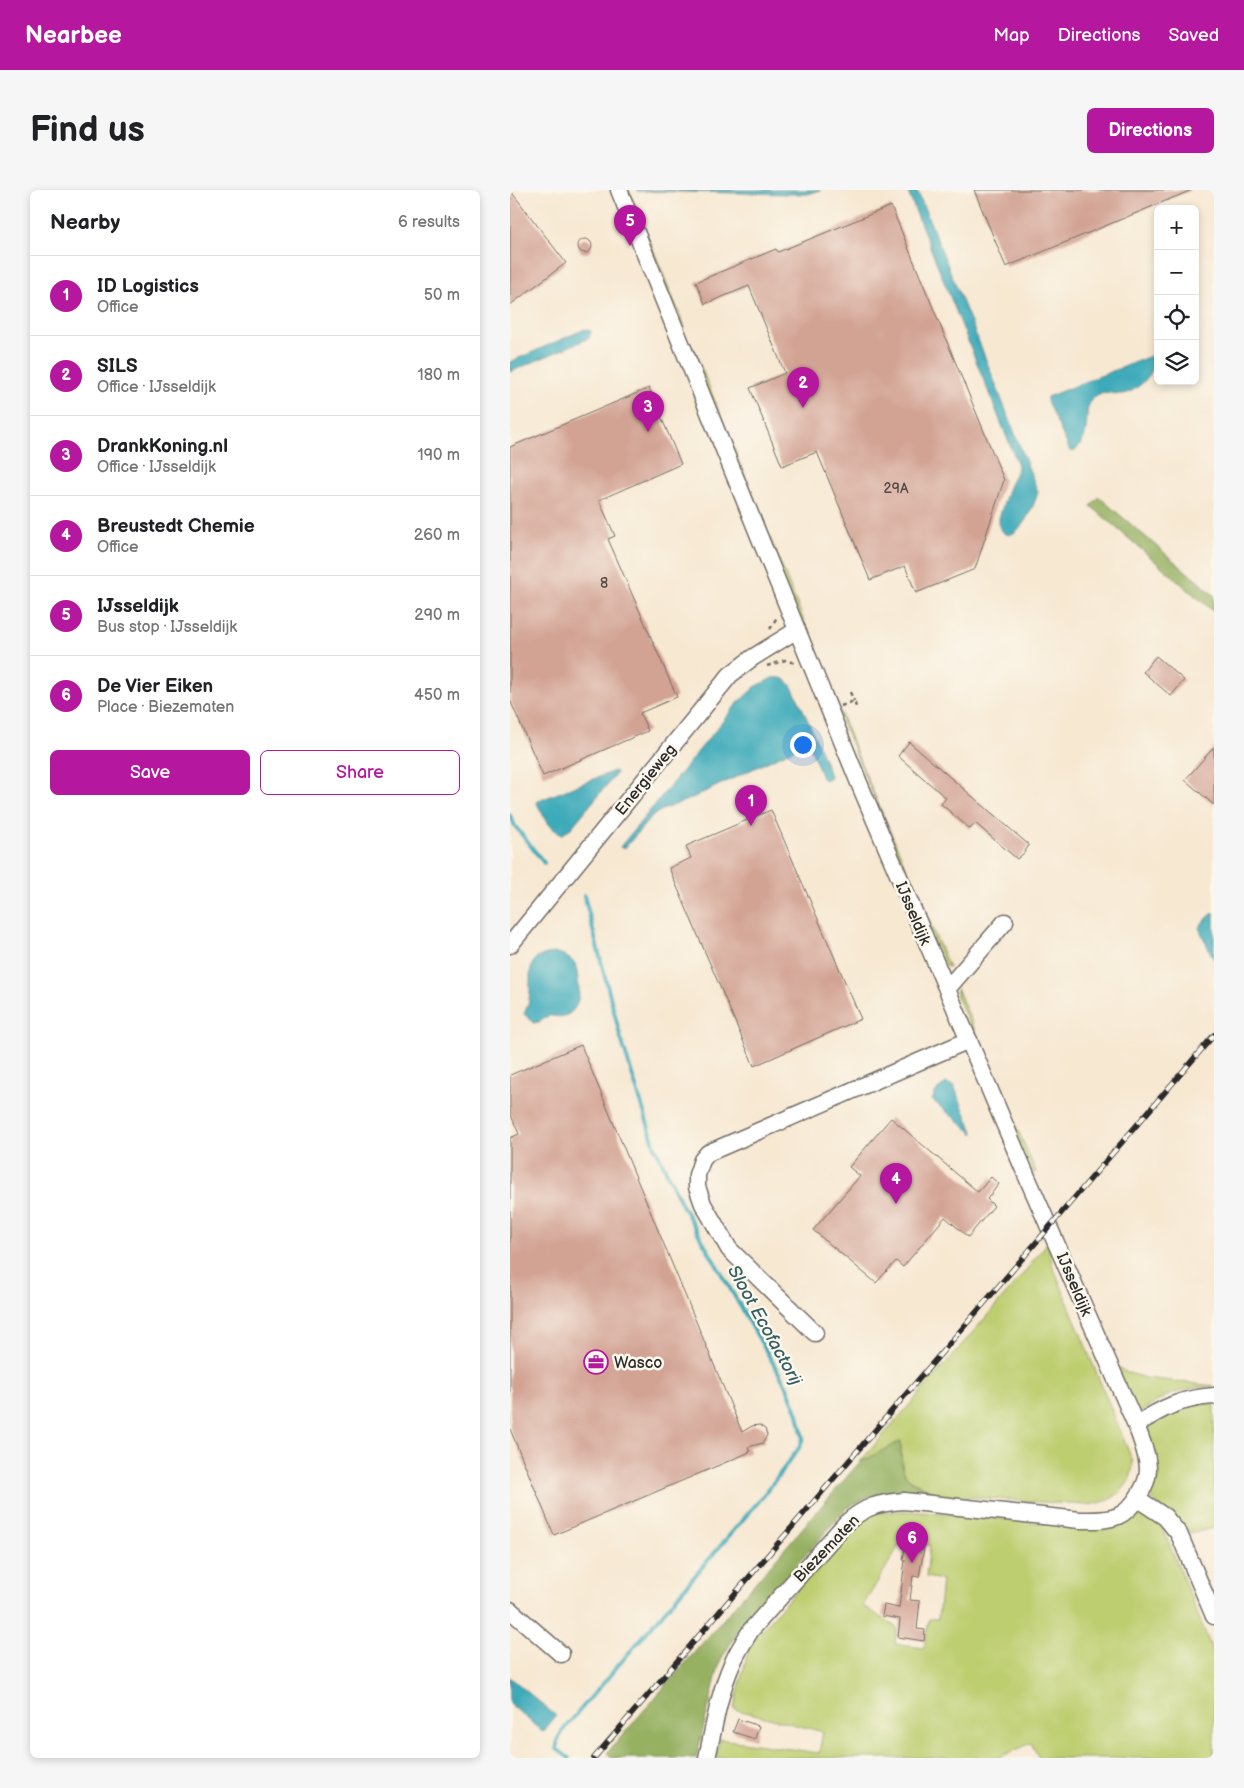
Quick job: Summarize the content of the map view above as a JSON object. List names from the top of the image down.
{
  "streets": {
    "street": ["Energieweg", "IJsseldijk", "Biezematen"]
  },
  "crossings": [
    ["Energieweg", "IJsseldijk"],
    ["IJsseldijk", "Biezematen"]
  ],
  "water": ["Sloot Ecofactorij"],
  "places": {
    "office": ["Wasco"]
  },
  "house_numbers": ["29A", "8"],
  "page": {
    "header": "Nearbee",
    "nav": ["Map", "Directions", "Saved"],
    "buttons": [
      "Directions",
      ["Save", "Share"]
    ],
    "title": "Find us",
    "heading": ["Nearby", "6 results"],
    "map_buttons": ["+", "−"],
    "pins": [
      "5",
      "2",
      "3",
      "1",
      "4",
      "6"
    ],
    "list": [
      {
        "mark": "1",
        "name": "ID Logistics",
        "note": "Office",
        "value": "50 m"
      },
      {
        "mark": "2",
        "name": "SILS",
        "note": "Office · IJsseldijk",
        "value": "180 m"
      },
      {
        "mark": "3",
        "name": "DrankKoning.nl",
        "note": "Office · IJsseldijk",
        "value": "190 m"
      },
      {
        "mark": "4",
        "name": "Breustedt Chemie",
        "note": "Office",
        "value": "260 m"
      },
      {
        "mark": "5",
        "name": "IJsseldijk",
        "note": "Bus stop · IJsseldijk",
        "value": "290 m"
      },
      {
        "mark": "6",
        "name": "De Vier Eiken",
        "note": "Place · Biezematen",
        "value": "450 m"
      }
    ]
  }
}
